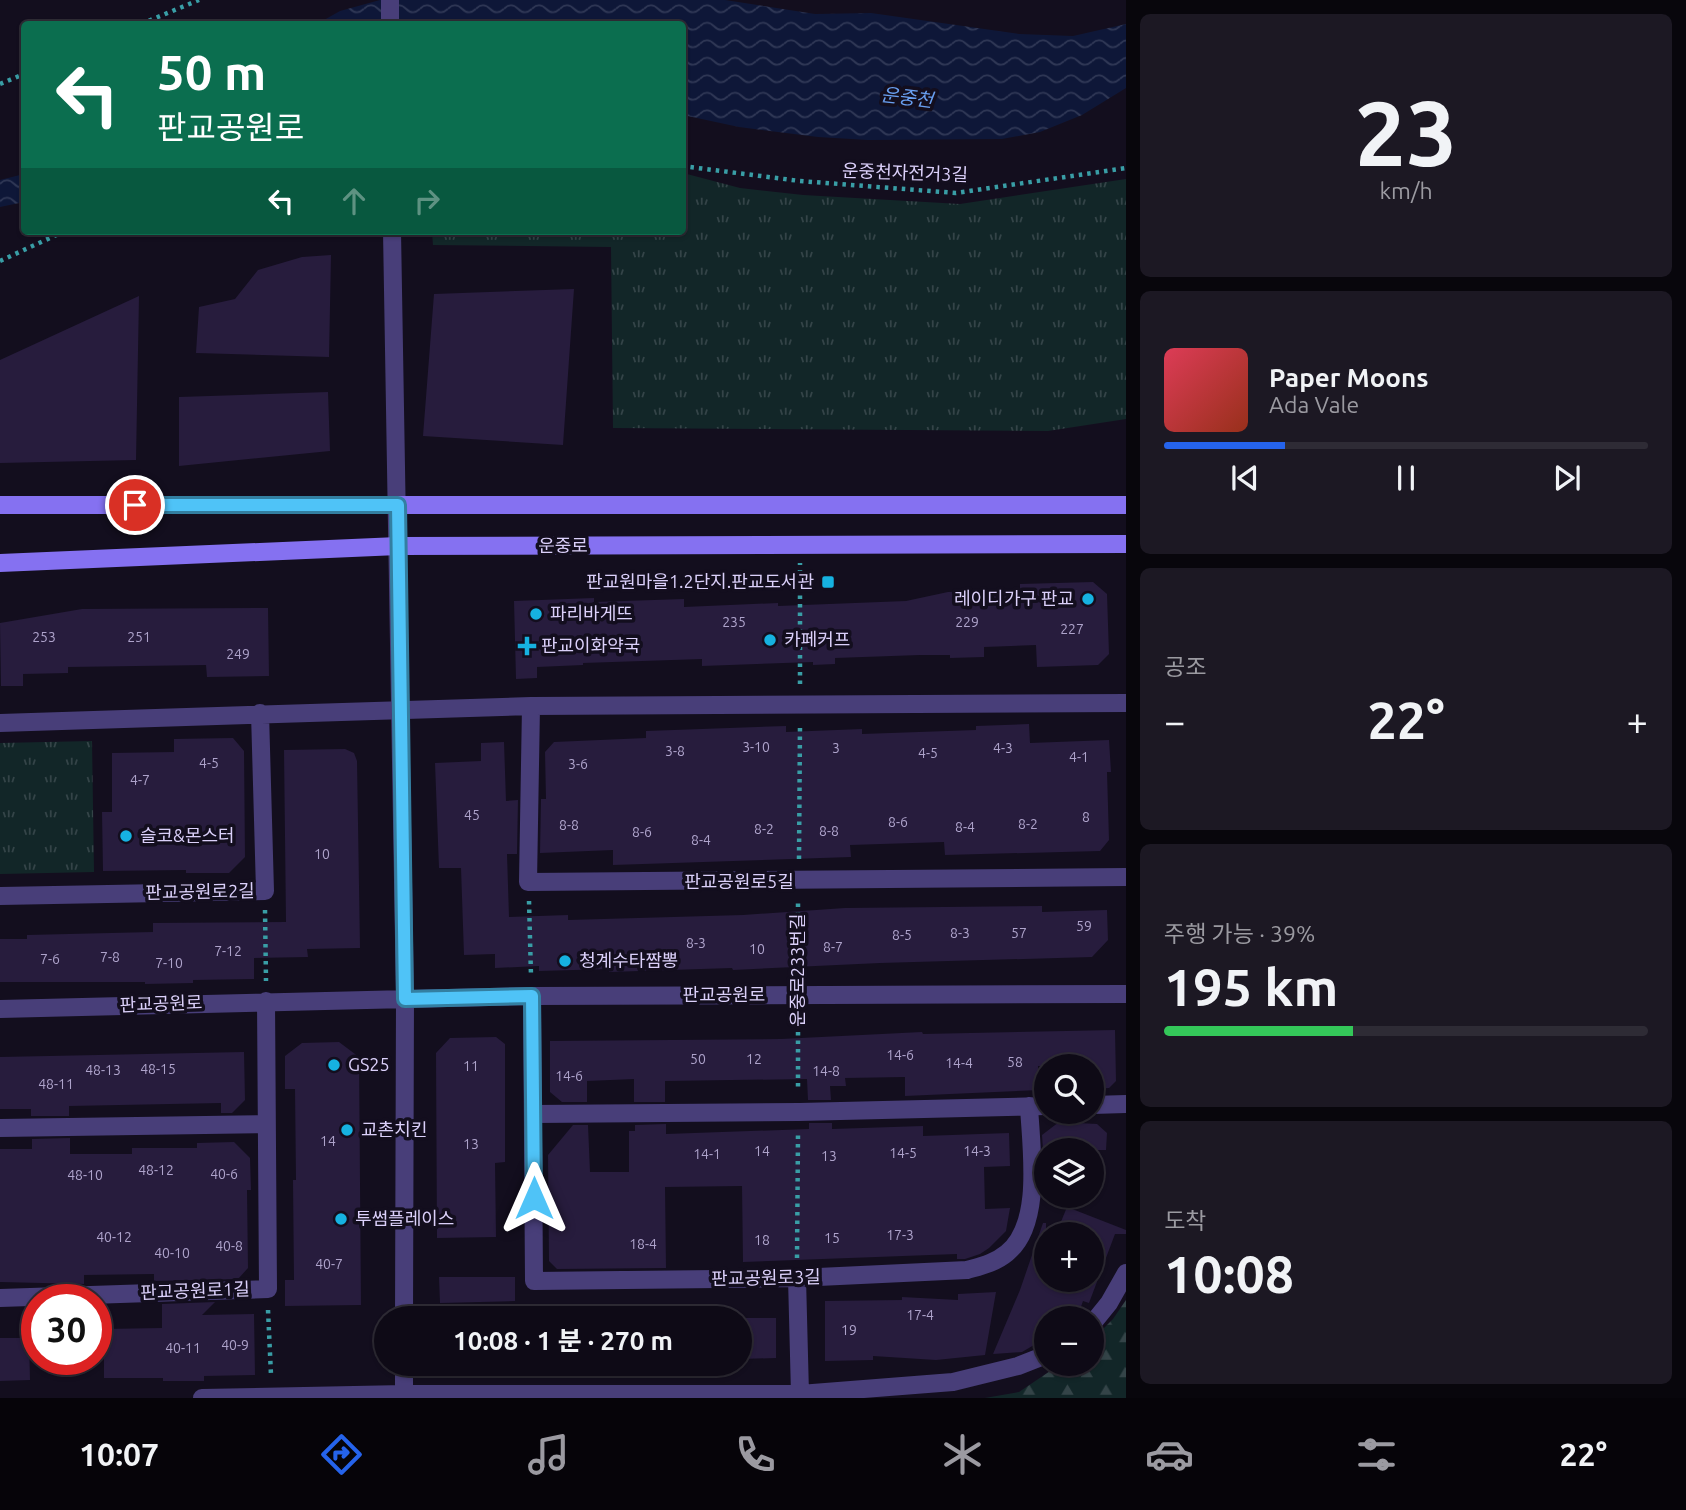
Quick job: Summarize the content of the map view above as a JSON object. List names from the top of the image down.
{
  "streets": {
    "main road": ["운중로"],
    "street": [
      "판교공원로5길",
      "판교공원로2길",
      "판교공원로",
      "판교공원로3길",
      "판교공원로1길"
    ],
    "path": ["운중천자전거3길", "운중로233번길"]
  },
  "crossings": [
    ["운중로", "운중로233번길"],
    ["판교공원로5길", "운중로233번길"],
    ["운중로233번길", "판교공원로"],
    ["운중로233번길", "판교공원로3길"],
    ["판교공원로", "판교공원로3길"],
    ["판교공원로", "판교공원로1길"]
  ],
  "water": ["운중천"],
  "places": {
    "transit": ["판교원마을1.2단지.판교도서관"],
    "other": [
      "레이디가구 판교",
      "파리바게뜨",
      "카페커프",
      "슬코&몬스터",
      "청계수타짬뽕",
      "GS25",
      "교촌치킨",
      "투썸플레이스"
    ],
    "health": ["판교이화약국"]
  },
  "house_numbers": [
    "235",
    "229",
    "227",
    "253",
    "251",
    "249",
    "3-10",
    "3",
    "4-3",
    "3-8",
    "4-5",
    "4-1",
    "4-5",
    "3-6",
    "4-7",
    "45",
    "8",
    "8-6",
    "8-2",
    "8-8",
    "8-4",
    "8-2",
    "8-8",
    "8-6",
    "8-4",
    "10",
    "59",
    "8-3",
    "57",
    "8-5",
    "8-3",
    "8-7",
    "10",
    "7-12",
    "7-8",
    "7-6",
    "7-10",
    "14-6",
    "50",
    "12",
    "58",
    "14-4",
    "11",
    "48-15",
    "48-13",
    "14-8",
    "14-6",
    "48-11",
    "14",
    "13",
    "14",
    "14-3",
    "14-5",
    "14-1",
    "13",
    "48-12",
    "40-6",
    "48-10",
    "17-3",
    "40-12",
    "15",
    "18",
    "18-4",
    "40-8",
    "40-10",
    "40-7",
    "17-4",
    "19",
    "40-9",
    "40-11"
  ],
  "page": {
    "tile": [
      ["23", "km/h"],
      "공조",
      ["주행 가능 · 39%", "195 km"],
      ["도착", "10:08"]
    ],
    "turn": ["50 m", "판교공원로"],
    "song": ["Paper Moons", "Ada Vale"],
    "heat": ["−", "22°", "+"],
    "map_buttons": ["+", "−"],
    "limit": "30",
    "trip": "10:08 · 1 분 · 270 m",
    "tabs": ["10:07", "22°"]
  }
}
